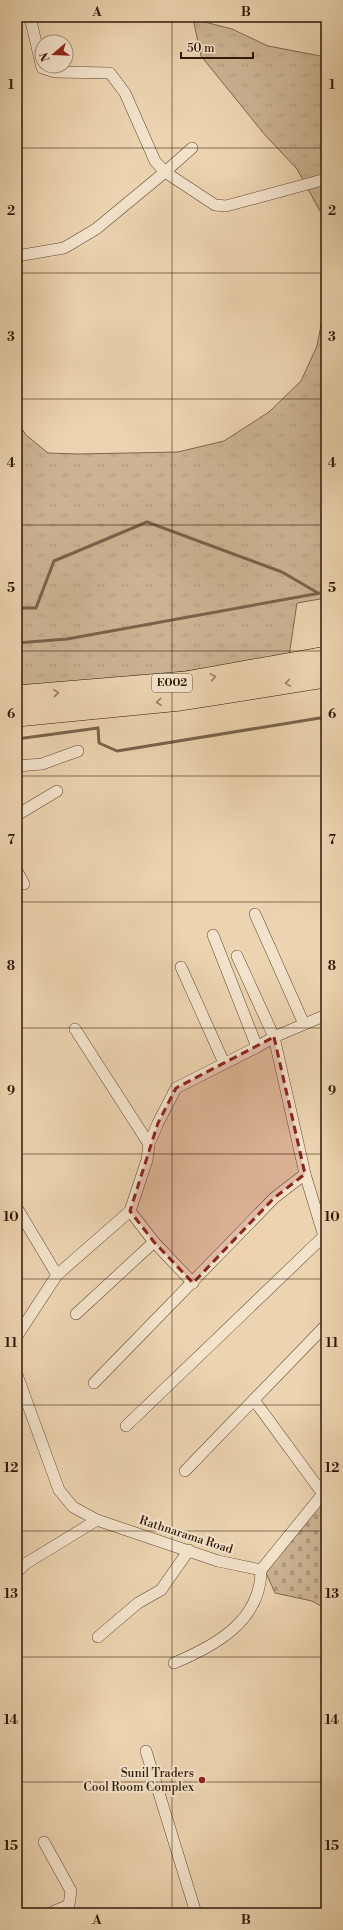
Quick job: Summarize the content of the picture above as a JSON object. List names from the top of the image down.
{
  "streets": {
    "highway": ["E002"],
    "street": ["Rathnarama Road"]
  },
  "places": ["Sunil Traders Cool Room Complex"],
  "scale_bar": "50 m",
  "north": "left",
  "grid": {
    "columns": ["A", "B"],
    "rows": [
      "1",
      "2",
      "3",
      "4",
      "5",
      "6",
      "7",
      "8",
      "9",
      "10",
      "11",
      "12",
      "13",
      "14",
      "15"
    ]
  }
}
